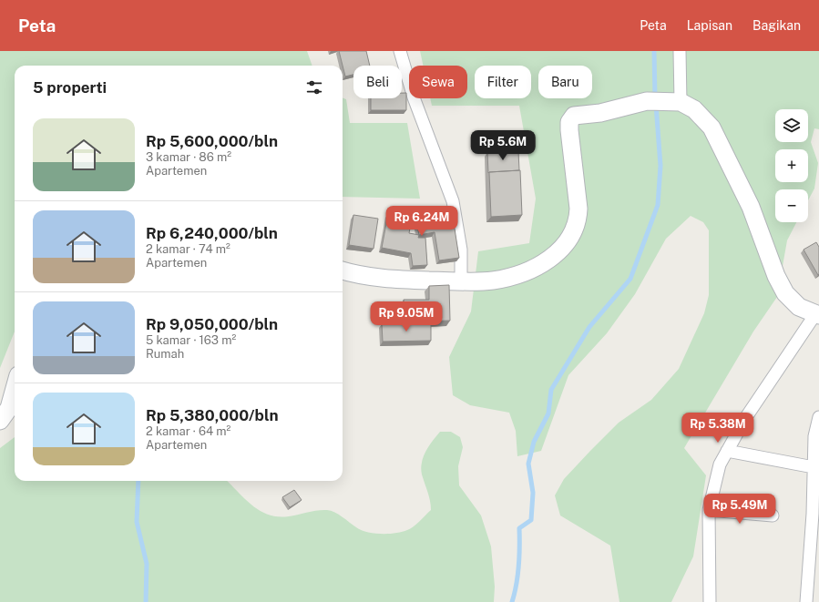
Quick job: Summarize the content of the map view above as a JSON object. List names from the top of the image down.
{
  "page": {
    "header": "Peta",
    "nav": ["Peta", "Lapisan", "Bagikan"],
    "chip": [
      "Beli",
      "Sewa",
      "Filter",
      "Baru"
    ],
    "heading": "5 properti",
    "map_buttons": ["+", "−"],
    "list": [
      {
        "name": "Rp 5,600,000/bln",
        "note": "3 kamar · 86 m² · Apartemen"
      },
      {
        "name": "Rp 6,240,000/bln",
        "note": "2 kamar · 74 m² · Apartemen"
      },
      {
        "name": "Rp 9,050,000/bln",
        "note": "5 kamar · 163 m² · Rumah"
      },
      {
        "name": "Rp 5,380,000/bln",
        "note": "2 kamar · 64 m² · Apartemen"
      }
    ],
    "price": [
      "Rp 5.6M",
      "Rp 6.24M",
      "Rp 9.05M",
      "Rp 5.38M",
      "Rp 5.49M"
    ]
  }
}
